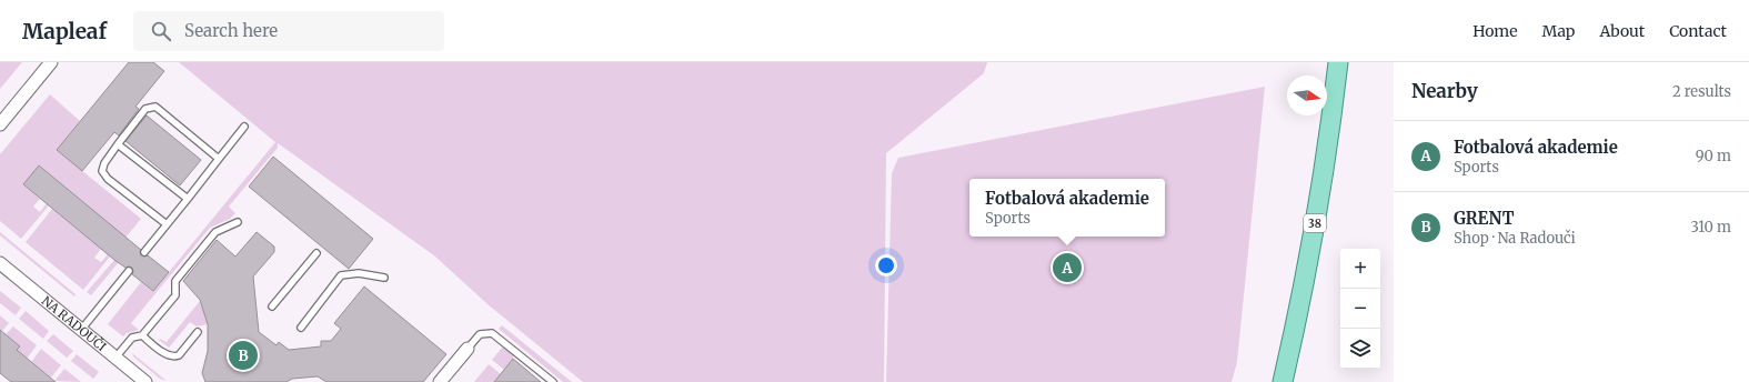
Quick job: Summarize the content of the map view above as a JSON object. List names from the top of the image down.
{
  "streets": {
    "main road": ["38"],
    "street": ["NA RADOUČI"]
  },
  "north": "right",
  "page": {
    "header": "Mapleaf",
    "search": "Search here",
    "nav": [
      "Home",
      "Map",
      "About",
      "Contact"
    ],
    "heading": ["Nearby", "2 results"],
    "list": [
      {
        "mark": "A",
        "name": "Fotbalová akademie",
        "note": "Sports",
        "value": "90 m"
      },
      {
        "mark": "B",
        "name": "GRENT",
        "note": "Shop · Na Radouči",
        "value": "310 m"
      }
    ],
    "popup": ["Fotbalová akademie", "Sports"],
    "map_buttons": ["+", "−"],
    "pins": ["A", "B"]
  }
}
